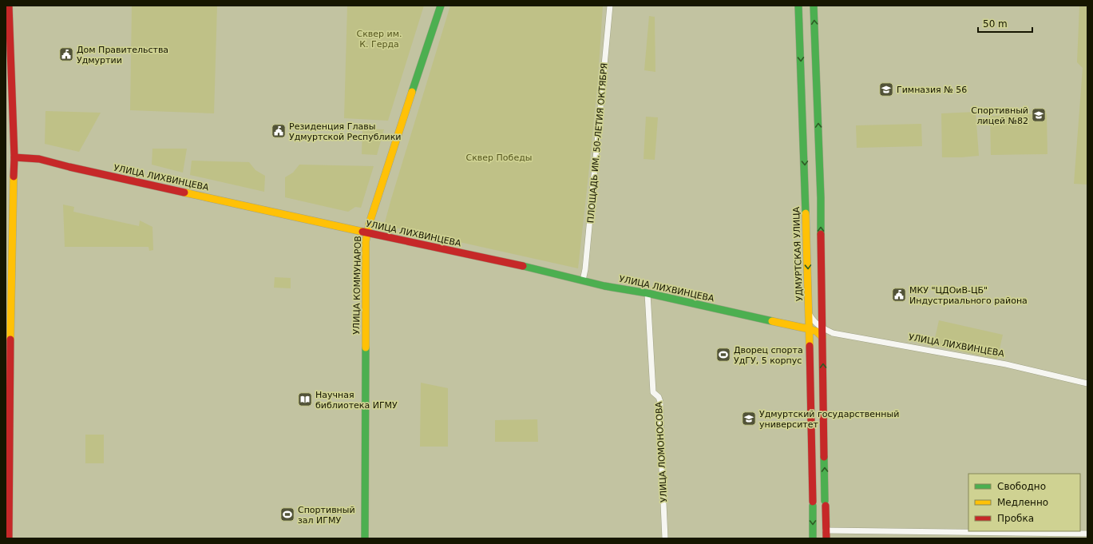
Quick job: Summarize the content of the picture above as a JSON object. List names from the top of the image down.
{
  "streets": {
    "main road": ["УЛИЦА ЛИХВИНЦЕВА", "УДМУРТСКАЯ УЛИЦА", "УЛИЦА КОММУНАРОВ"],
    "street": ["ПЛОЩАДЬ ИМ. 50-ЛЕТИЯ ОКТЯБРЯ", "УЛИЦА ЛОМОНОСОВА"]
  },
  "crossings": [
    ["ПЛОЩАДЬ ИМ. 50-ЛЕТИЯ ОКТЯБРЯ", "УЛИЦА ЛИХВИНЦЕВА"],
    ["УЛИЦА ЛИХВИНЦЕВА", "УДМУРТСКАЯ УЛИЦА"],
    ["УЛИЦА ЛИХВИНЦЕВА", "УЛИЦА КОММУНАРОВ"],
    ["УЛИЦА ЛИХВИНЦЕВА", "УЛИЦА ЛОМОНОСОВА"]
  ],
  "parks": ["Сквер им. К. Герда", "Сквер Победы"],
  "places": {
    "public building": ["Дом Правительства Удмуртии", "Резиденция Главы Удмуртской Республики", "МКУ \"ЦДОиВ-ЦБ\" Индустриального района"],
    "school or university": ["Гимназия № 56", "Спортивный лицей №82", "Удмуртский государственный университет"],
    "sports": ["Дворец спорта УдГУ, 5 корпус", "Спортивный зал ИГМУ"],
    "library": ["Научная библиотека ИГМУ"]
  },
  "legend": ["Свободно", "Медленно", "Пробка"],
  "scale_bar": "50 m"
}
